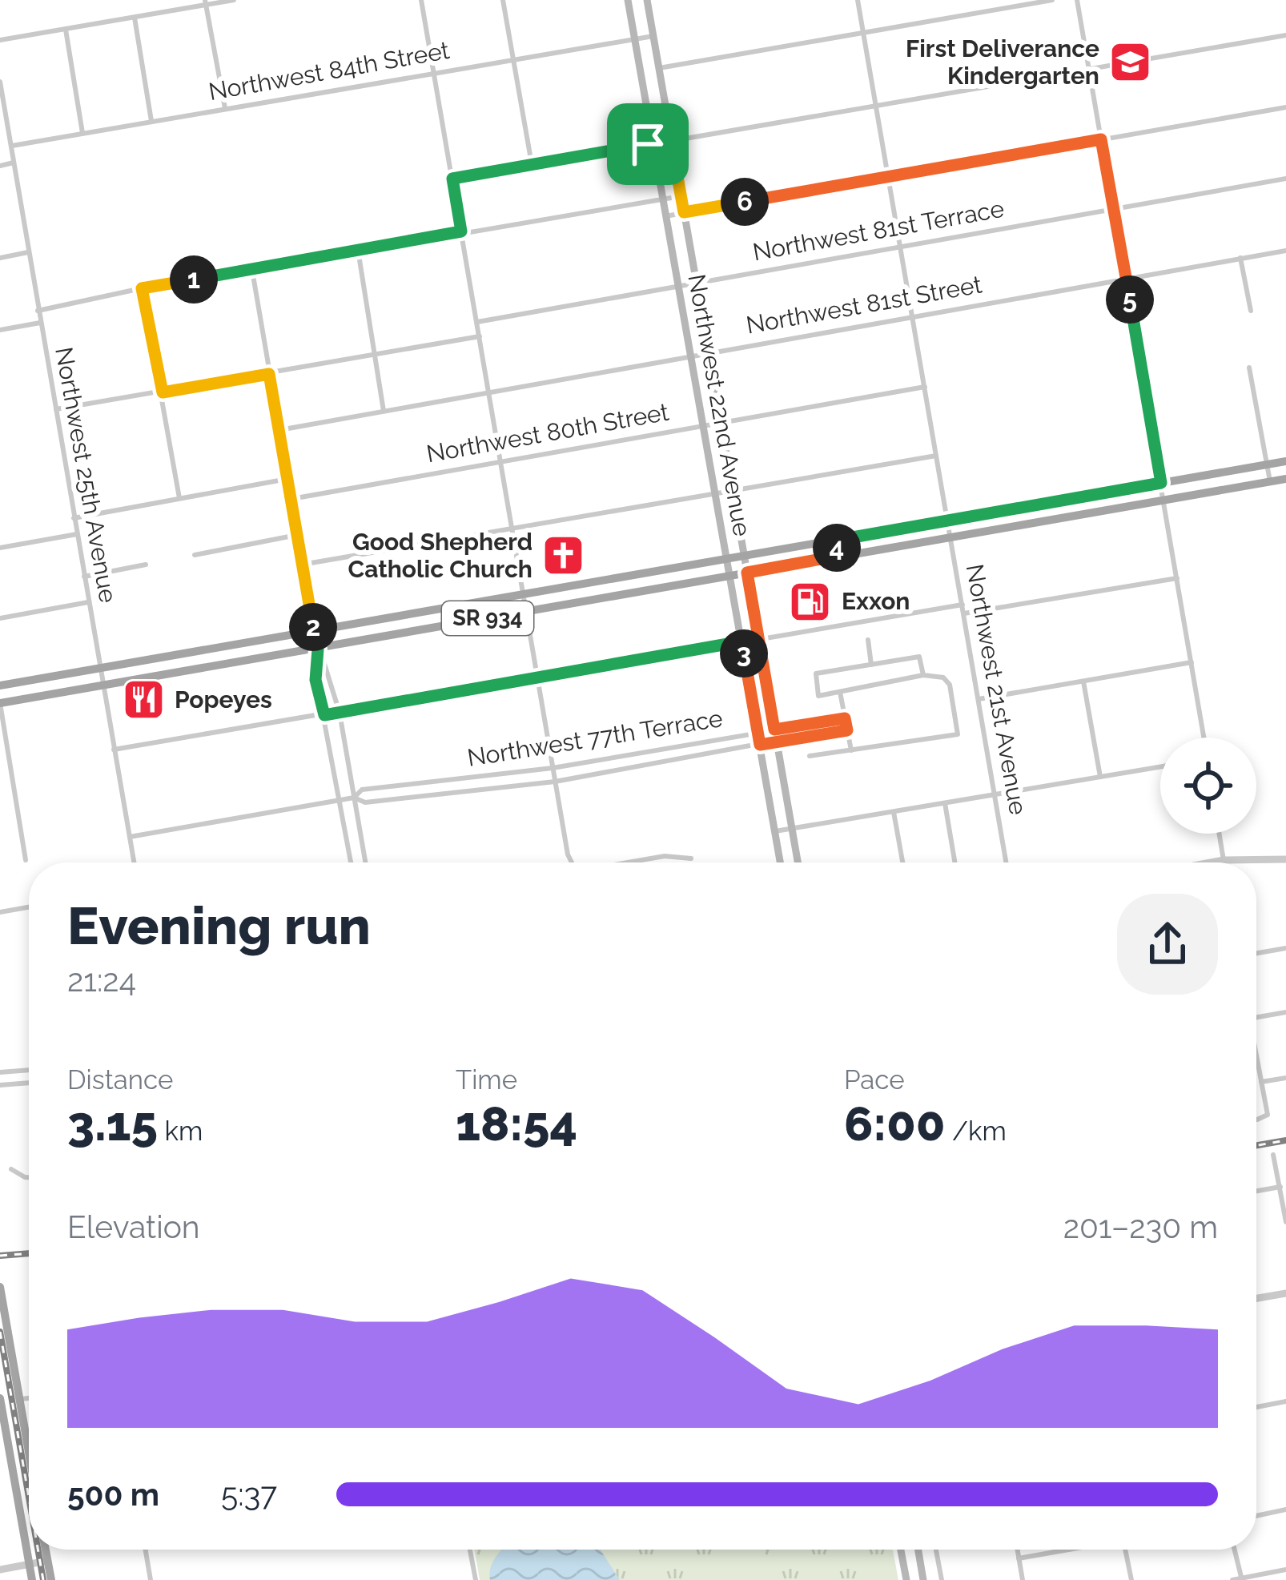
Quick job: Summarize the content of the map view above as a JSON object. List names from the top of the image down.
{
  "streets": {
    "main road": ["Northwest 22nd Avenue", "SR 934"],
    "street": [
      "Northwest 84th Street",
      "Northwest 81st Terrace",
      "Northwest 81st Street",
      "Northwest 80th Street",
      "Northwest 25th Avenue",
      "Northwest 21st Avenue",
      "Northwest 77th Terrace"
    ]
  },
  "crossings": [
    ["Northwest 84th Street", "Northwest 22nd Avenue"],
    ["Northwest 84th Street", "Northwest 25th Avenue"],
    ["Northwest 81st Terrace", "Northwest 22nd Avenue"],
    ["Northwest 81st Terrace", "Northwest 21st Avenue"],
    ["Northwest 81st Street", "Northwest 22nd Avenue"],
    ["Northwest 81st Street", "Northwest 21st Avenue"],
    ["Northwest 22nd Avenue", "Northwest 80th Street"],
    ["Northwest 22nd Avenue", "SR 934"],
    ["Northwest 22nd Avenue", "Northwest 77th Terrace"],
    ["Northwest 80th Street", "Northwest 21st Avenue"],
    ["Northwest 25th Avenue", "SR 934"],
    ["Northwest 25th Avenue", "Northwest 77th Terrace"],
    ["SR 934", "Northwest 21st Avenue"]
  ],
  "places": {
    "school or university": ["First Deliverance Kindergarten"],
    "church": ["Good Shepherd Catholic Church"],
    "fuel station": ["Exxon"],
    "restaurant": ["Popeyes"]
  },
  "page": {
    "pins": [
      "6",
      "1",
      "5",
      "4",
      "2",
      "3"
    ],
    "heading": ["Evening run", "21:24"],
    "stats": [
      ["Distance", "3.15 km"],
      ["Time", "18:54"],
      ["Pace", "6:00 /km"]
    ],
    "chart": ["Elevation", "201–230 m"],
    "list": [
      {
        "name": "500 m",
        "note": "5:37"
      }
    ]
  }
}
